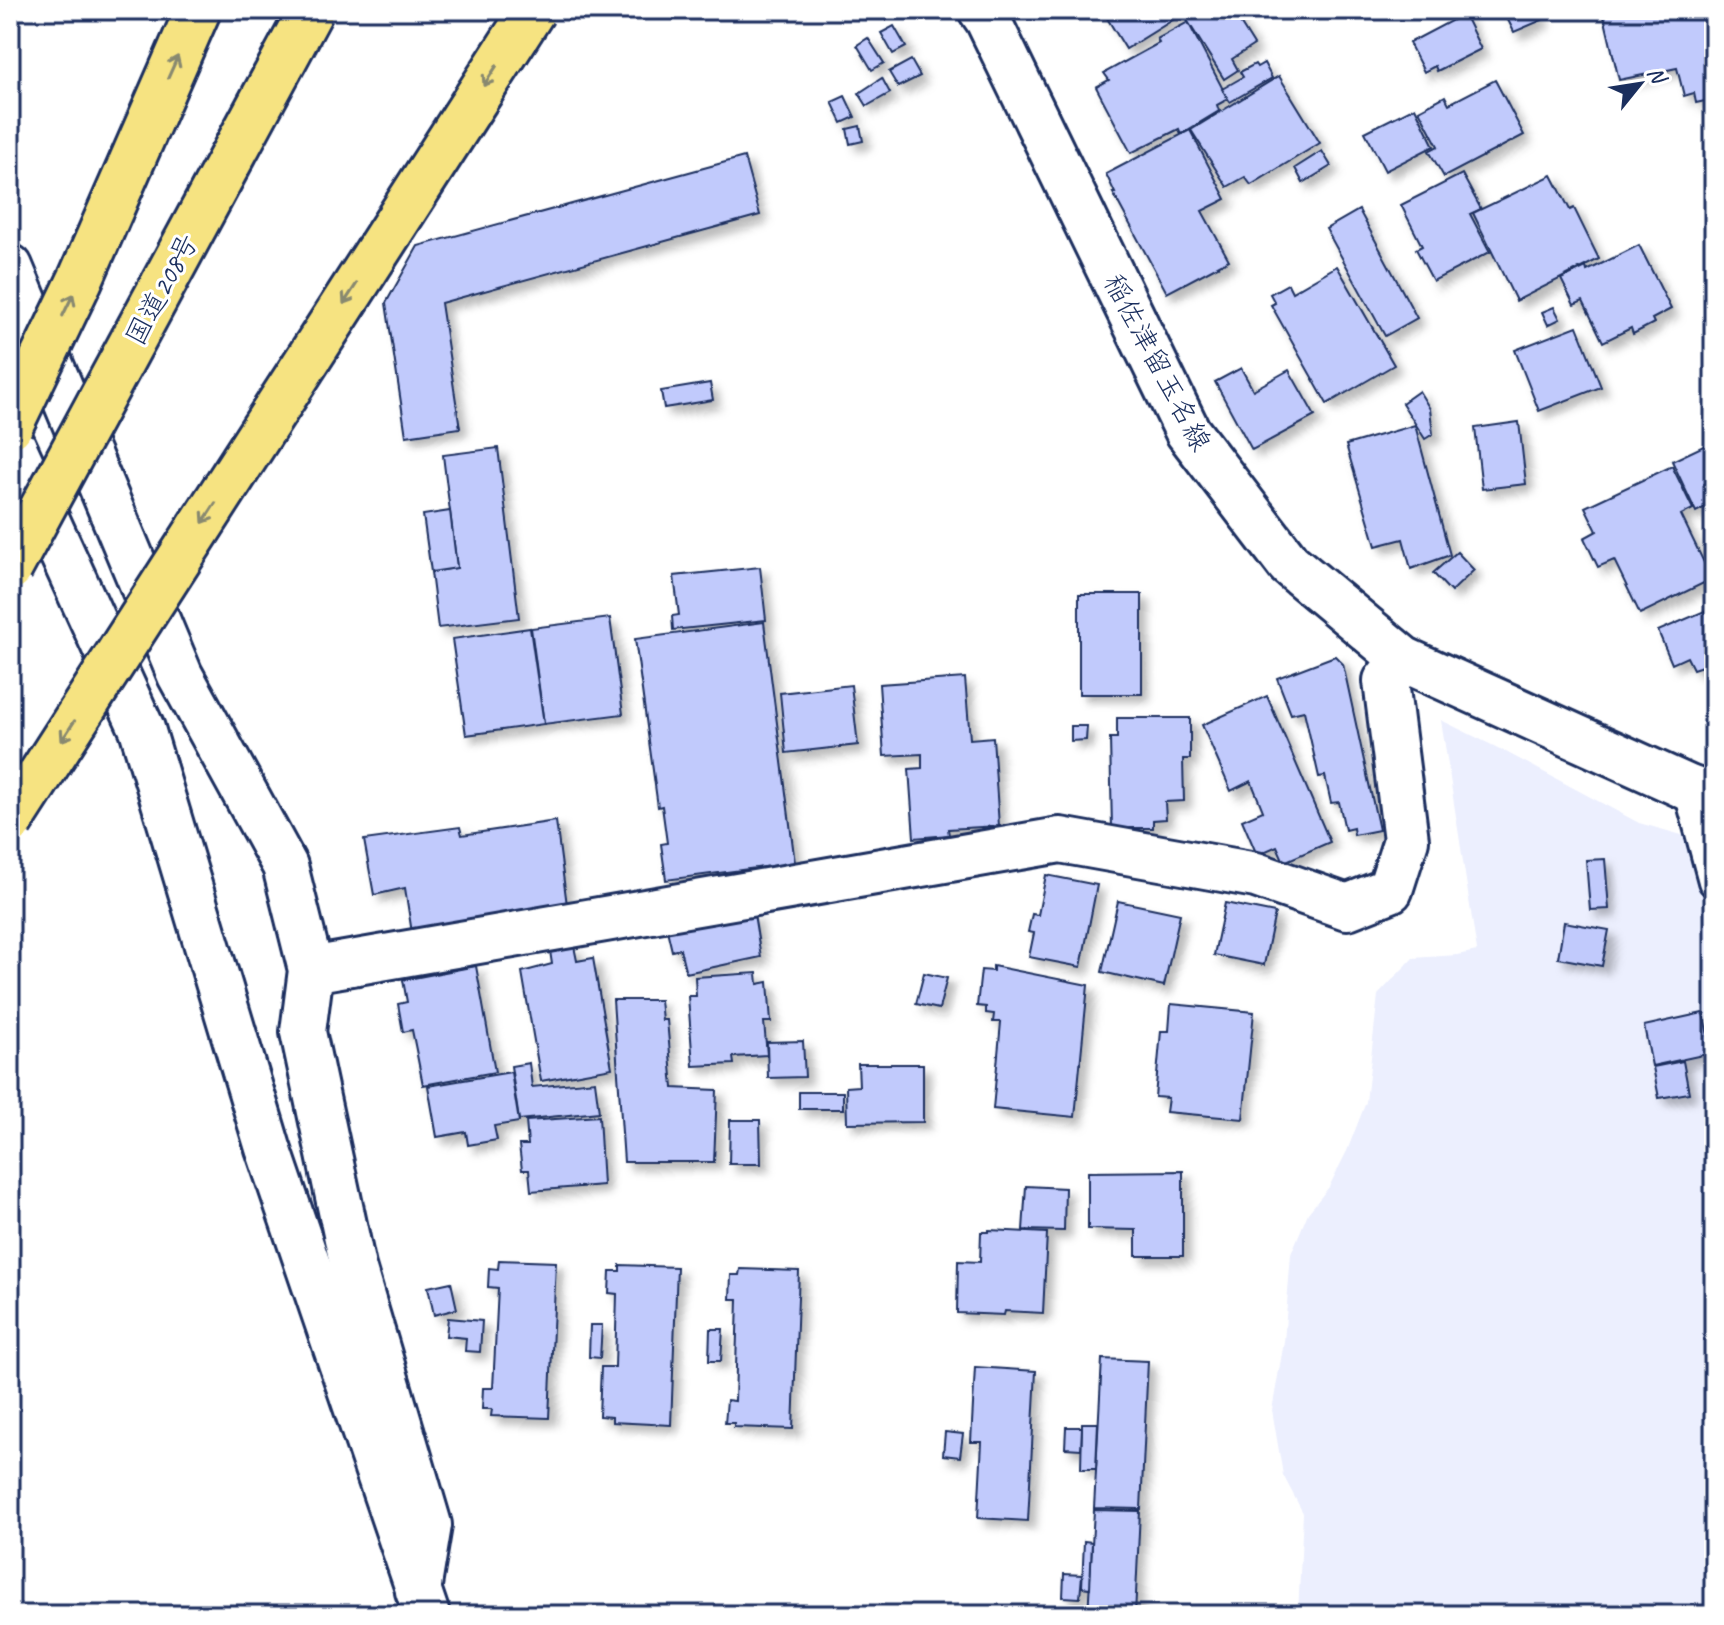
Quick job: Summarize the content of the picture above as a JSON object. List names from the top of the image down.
{
  "streets": {
    "highway": ["国道208号"],
    "street": ["稲佐津留玉名線"]
  },
  "north": "top right"
}
